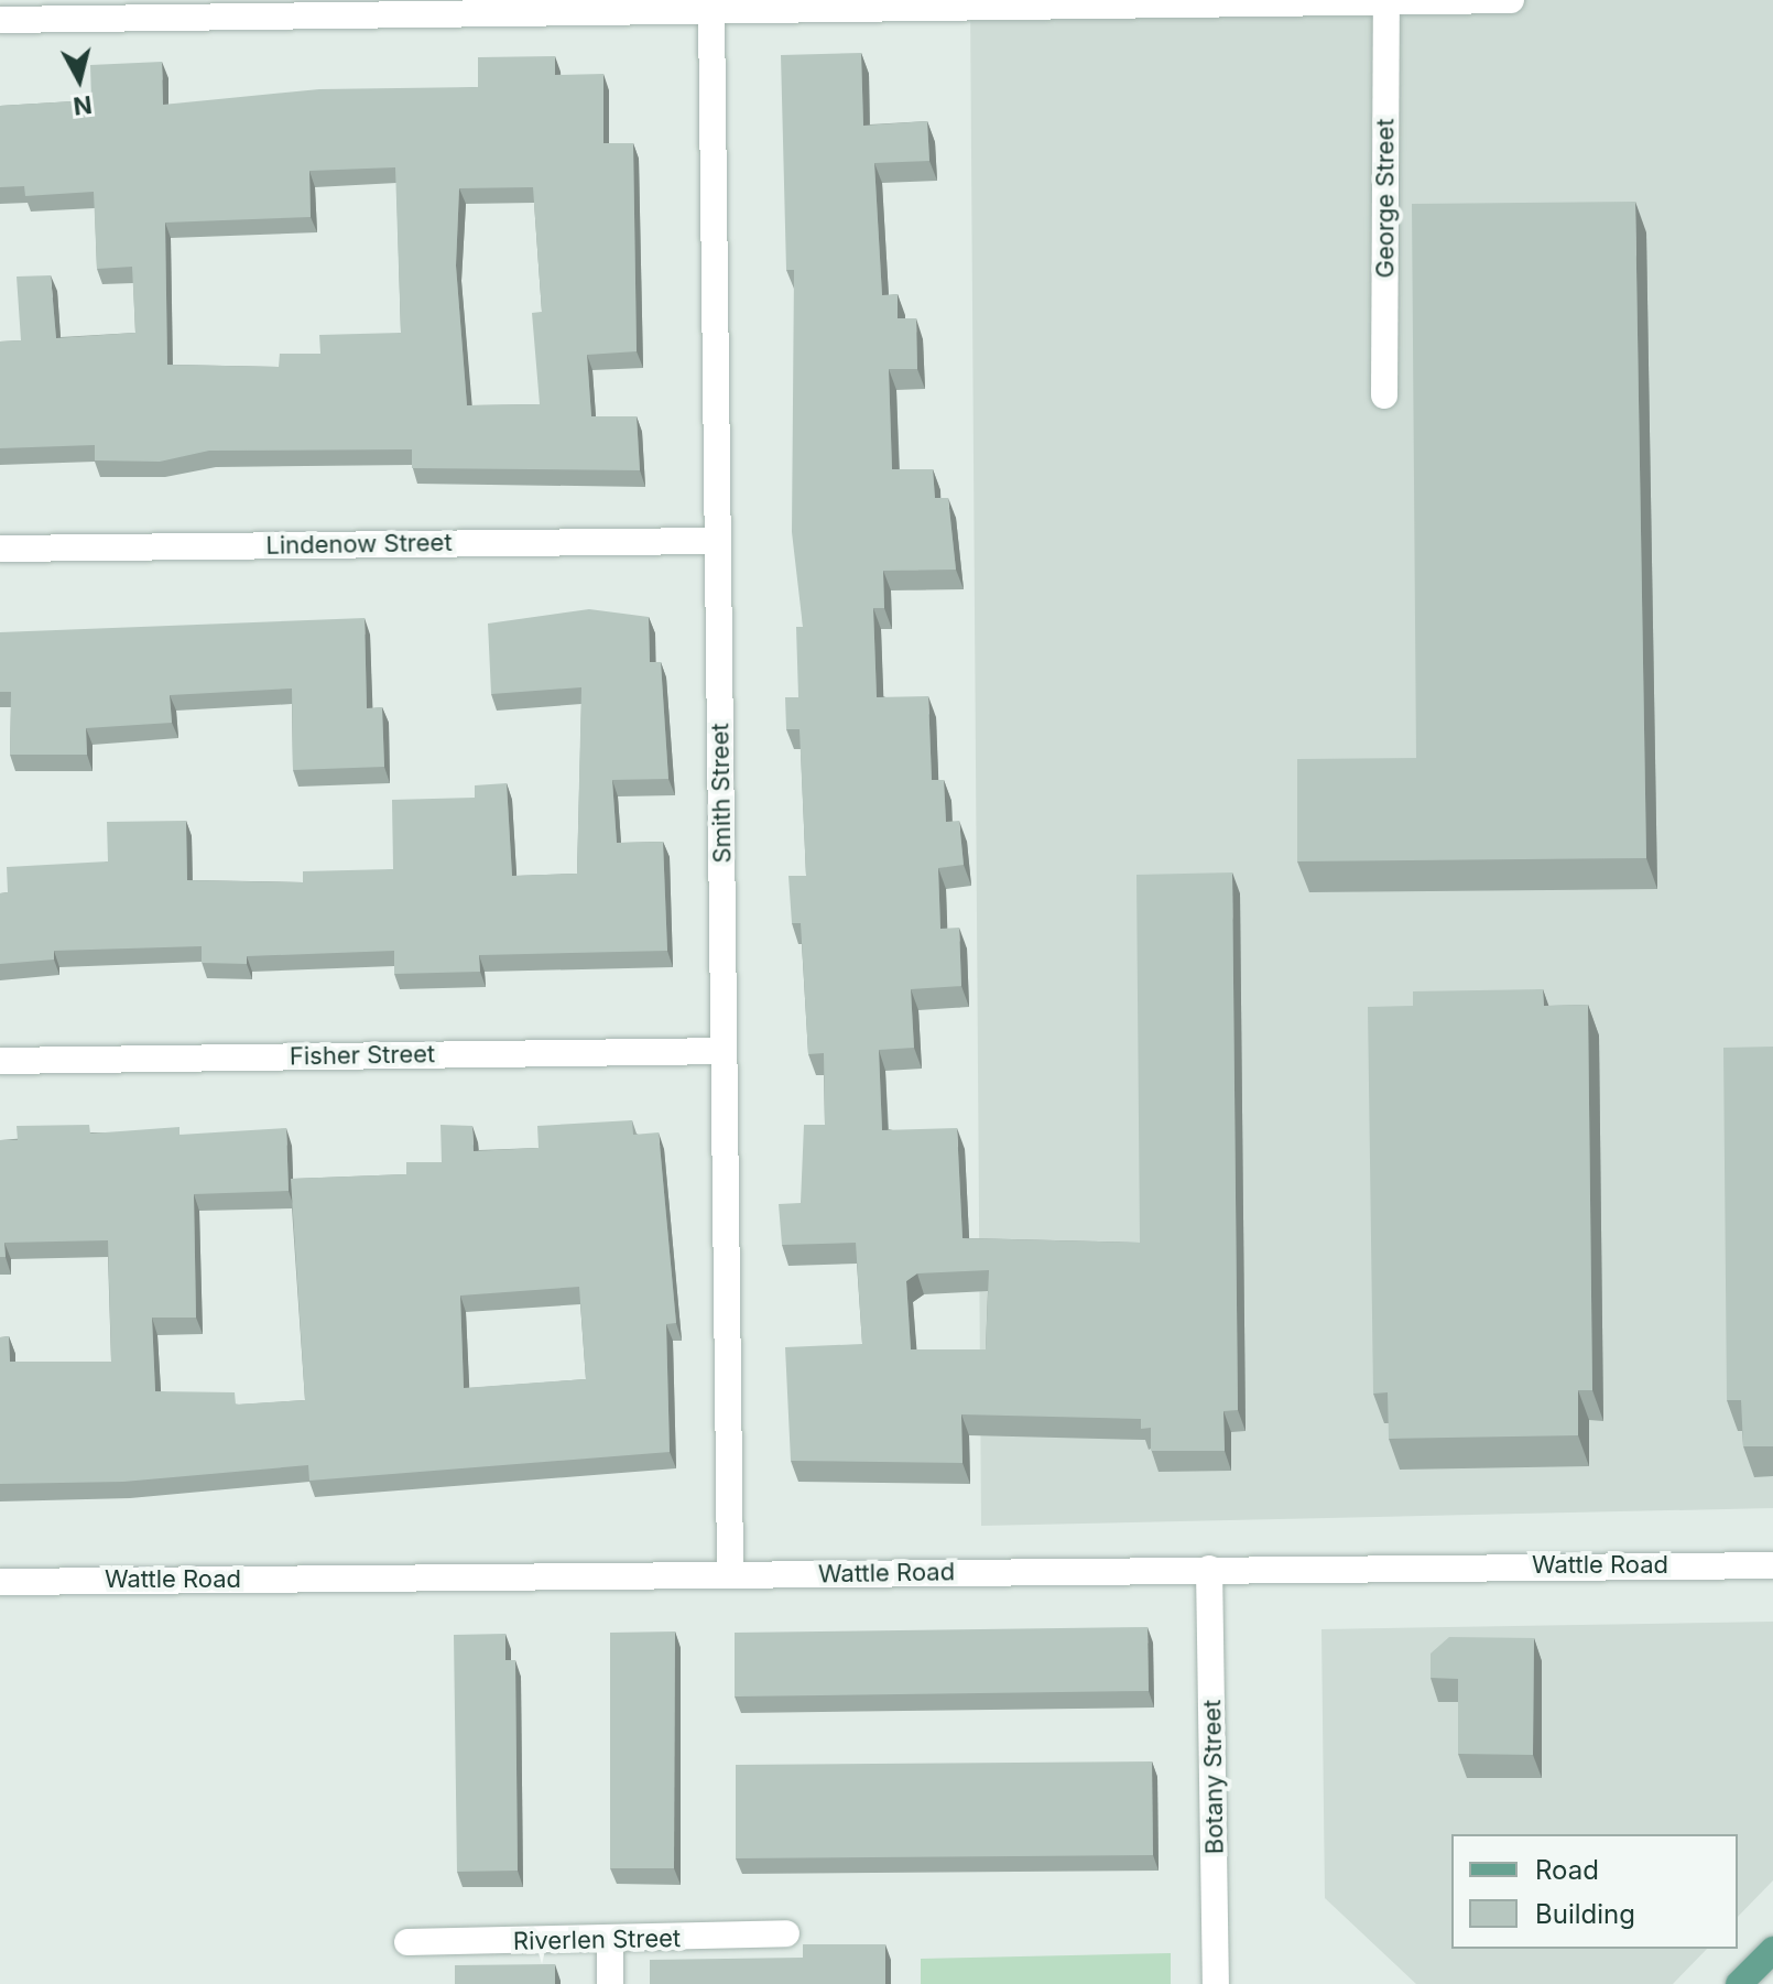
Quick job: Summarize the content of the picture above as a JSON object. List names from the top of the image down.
{
  "streets": {
    "street": [
      "George Street",
      "Lindenow Street",
      "Smith Street",
      "Fisher Street",
      "Wattle Road",
      "Botany Street",
      "Riverlen Street"
    ]
  },
  "crossings": [
    ["Lindenow Street", "Smith Street"],
    ["Smith Street", "Fisher Street"],
    ["Smith Street", "Wattle Road"],
    ["Wattle Road", "Botany Street"]
  ],
  "legend": ["Road", "Building"],
  "north": "bottom"
}
